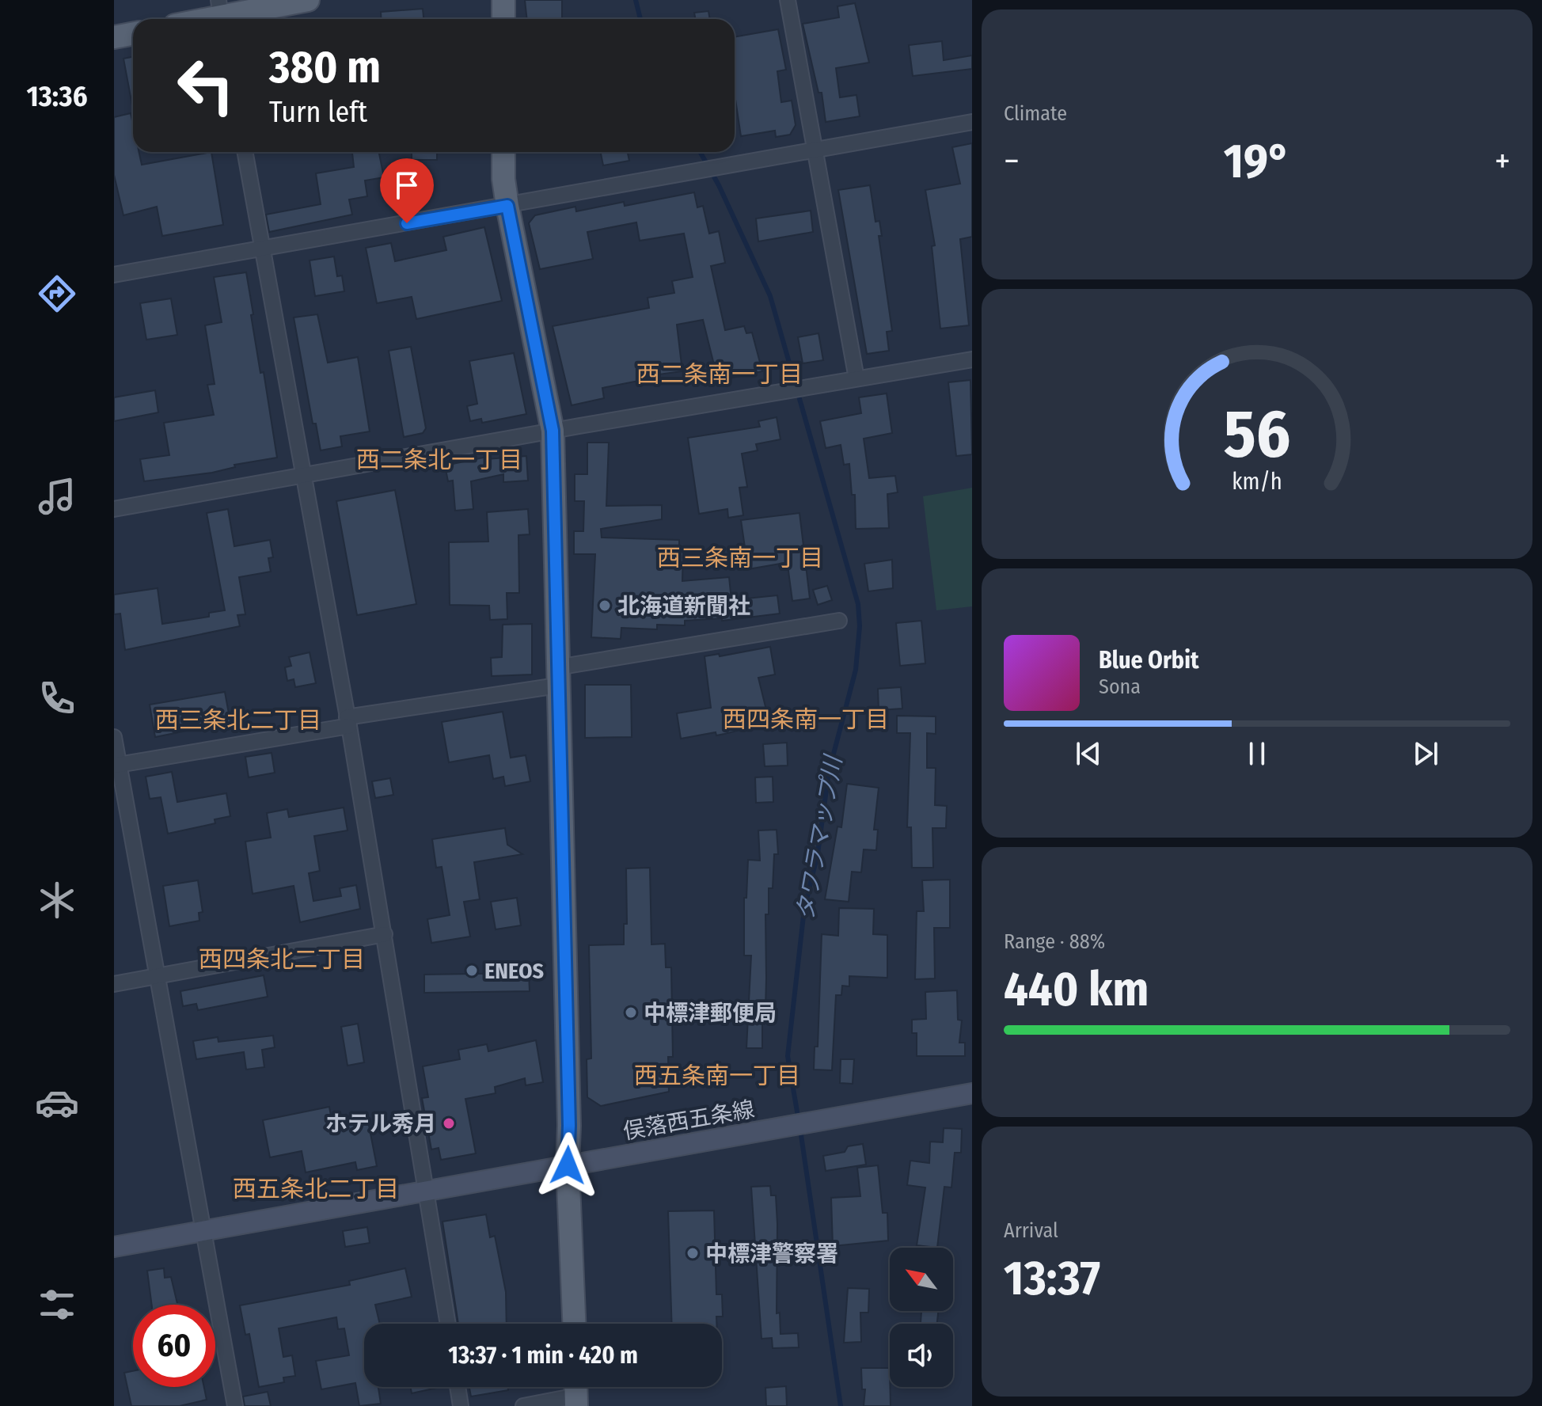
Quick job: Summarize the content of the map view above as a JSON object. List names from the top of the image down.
{
  "streets": {
    "main road": ["俣落西五条線"]
  },
  "districts": [
    "西二条南一丁目",
    "西二条北一丁目",
    "西三条南一丁目",
    "西四条南一丁目",
    "西三条北二丁目",
    "西四条北二丁目",
    "西五条南一丁目",
    "西五条北二丁目"
  ],
  "water": ["タワラマップ川"],
  "places": [
    "北海道新聞社",
    "ENEOS",
    "中標津郵便局",
    "ホテル秀月",
    "中標津警察署"
  ],
  "north": "top left",
  "page": {
    "tabs": "13:36",
    "tile": [
      "Climate",
      ["Range · 88%", "440 km"],
      ["Arrival", "13:37"]
    ],
    "turn": ["380 m", "Turn left"],
    "heat": ["−", "19°", "+"],
    "song": ["Blue Orbit", "Sona"],
    "limit": "60",
    "trip": "13:37 · 1 min · 420 m",
    "gauge": ["56", "km/h"]
  }
}
